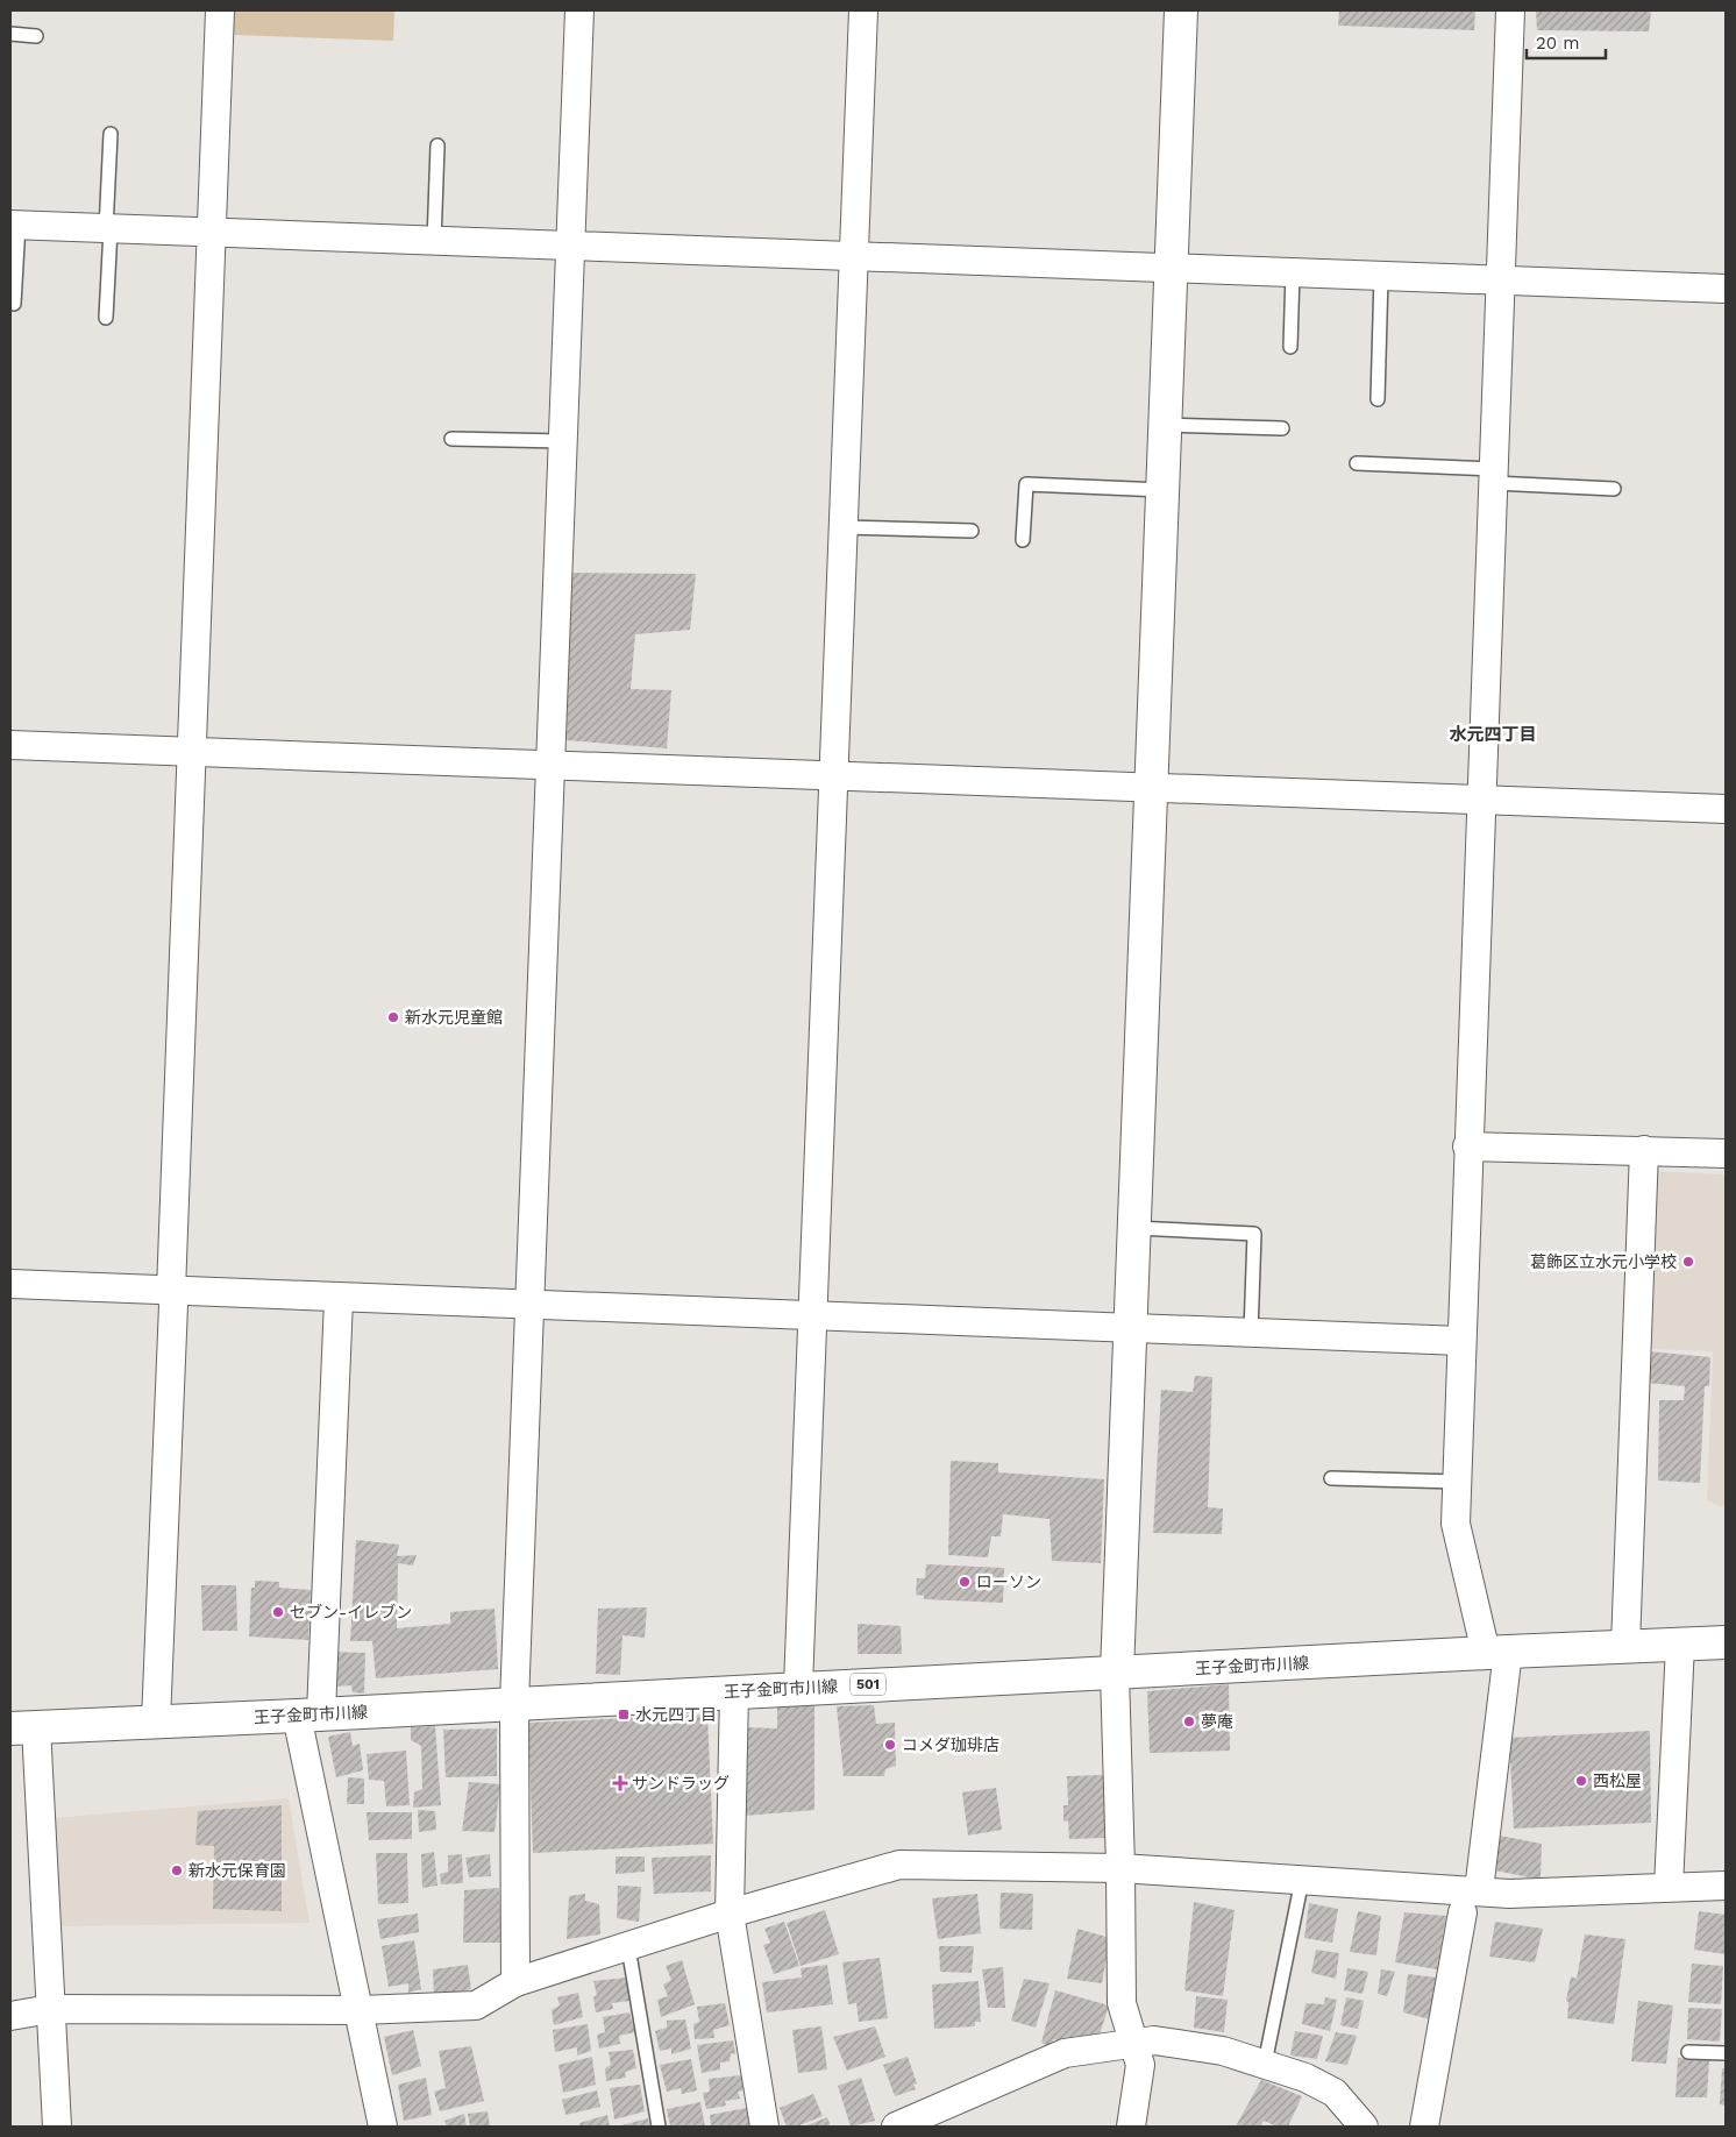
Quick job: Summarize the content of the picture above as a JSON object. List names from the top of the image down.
{
  "streets": {
    "street": ["王子金町市川線", "501"]
  },
  "districts": ["水元四丁目"],
  "places": {
    "other": [
      "新水元児童館",
      "葛飾区立水元小学校",
      "ローソン",
      "セブン-イレブン",
      "夢庵",
      "コメダ珈琲店",
      "西松屋",
      "新水元保育園"
    ],
    "transit": ["水元四丁目"],
    "health": ["サンドラッグ"]
  },
  "scale_bar": "20 m"
}
